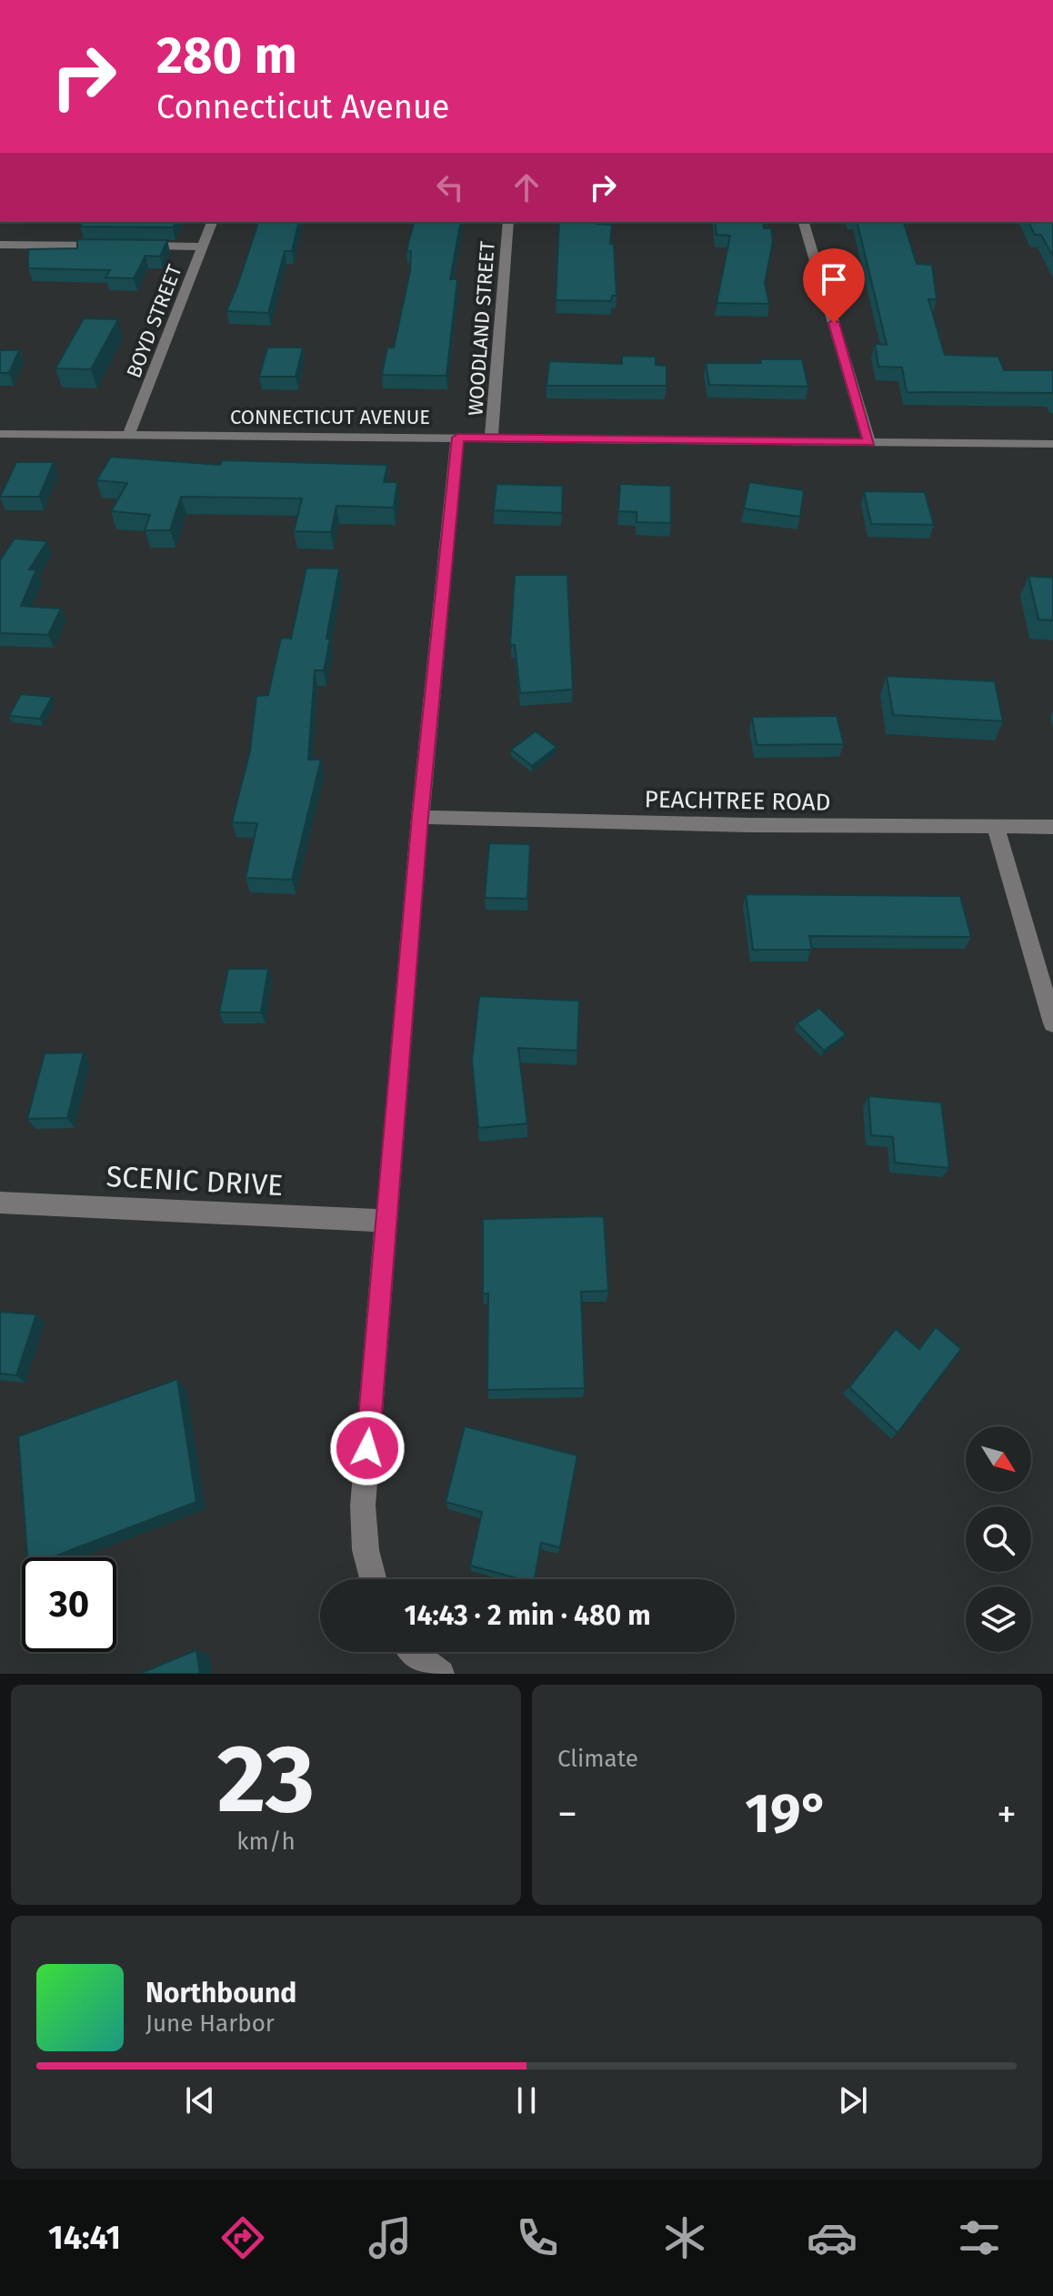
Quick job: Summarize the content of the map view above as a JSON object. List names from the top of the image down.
{
  "streets": {
    "street": [
      "BOYD STREET",
      "WOODLAND STREET",
      "CONNECTICUT AVENUE",
      "PEACHTREE ROAD",
      "SCENIC DRIVE"
    ]
  },
  "crossings": [
    ["BOYD STREET", "CONNECTICUT AVENUE"],
    ["WOODLAND STREET", "CONNECTICUT AVENUE"]
  ],
  "north": "bottom right",
  "page": {
    "turn": ["280 m", "Connecticut Avenue"],
    "limit": "30",
    "trip": "14:43 · 2 min · 480 m",
    "tile": [
      ["23", "km/h"],
      "Climate"
    ],
    "heat": ["−", "19°", "+"],
    "song": ["Northbound", "June Harbor"],
    "tabs": "14:41"
  }
}
